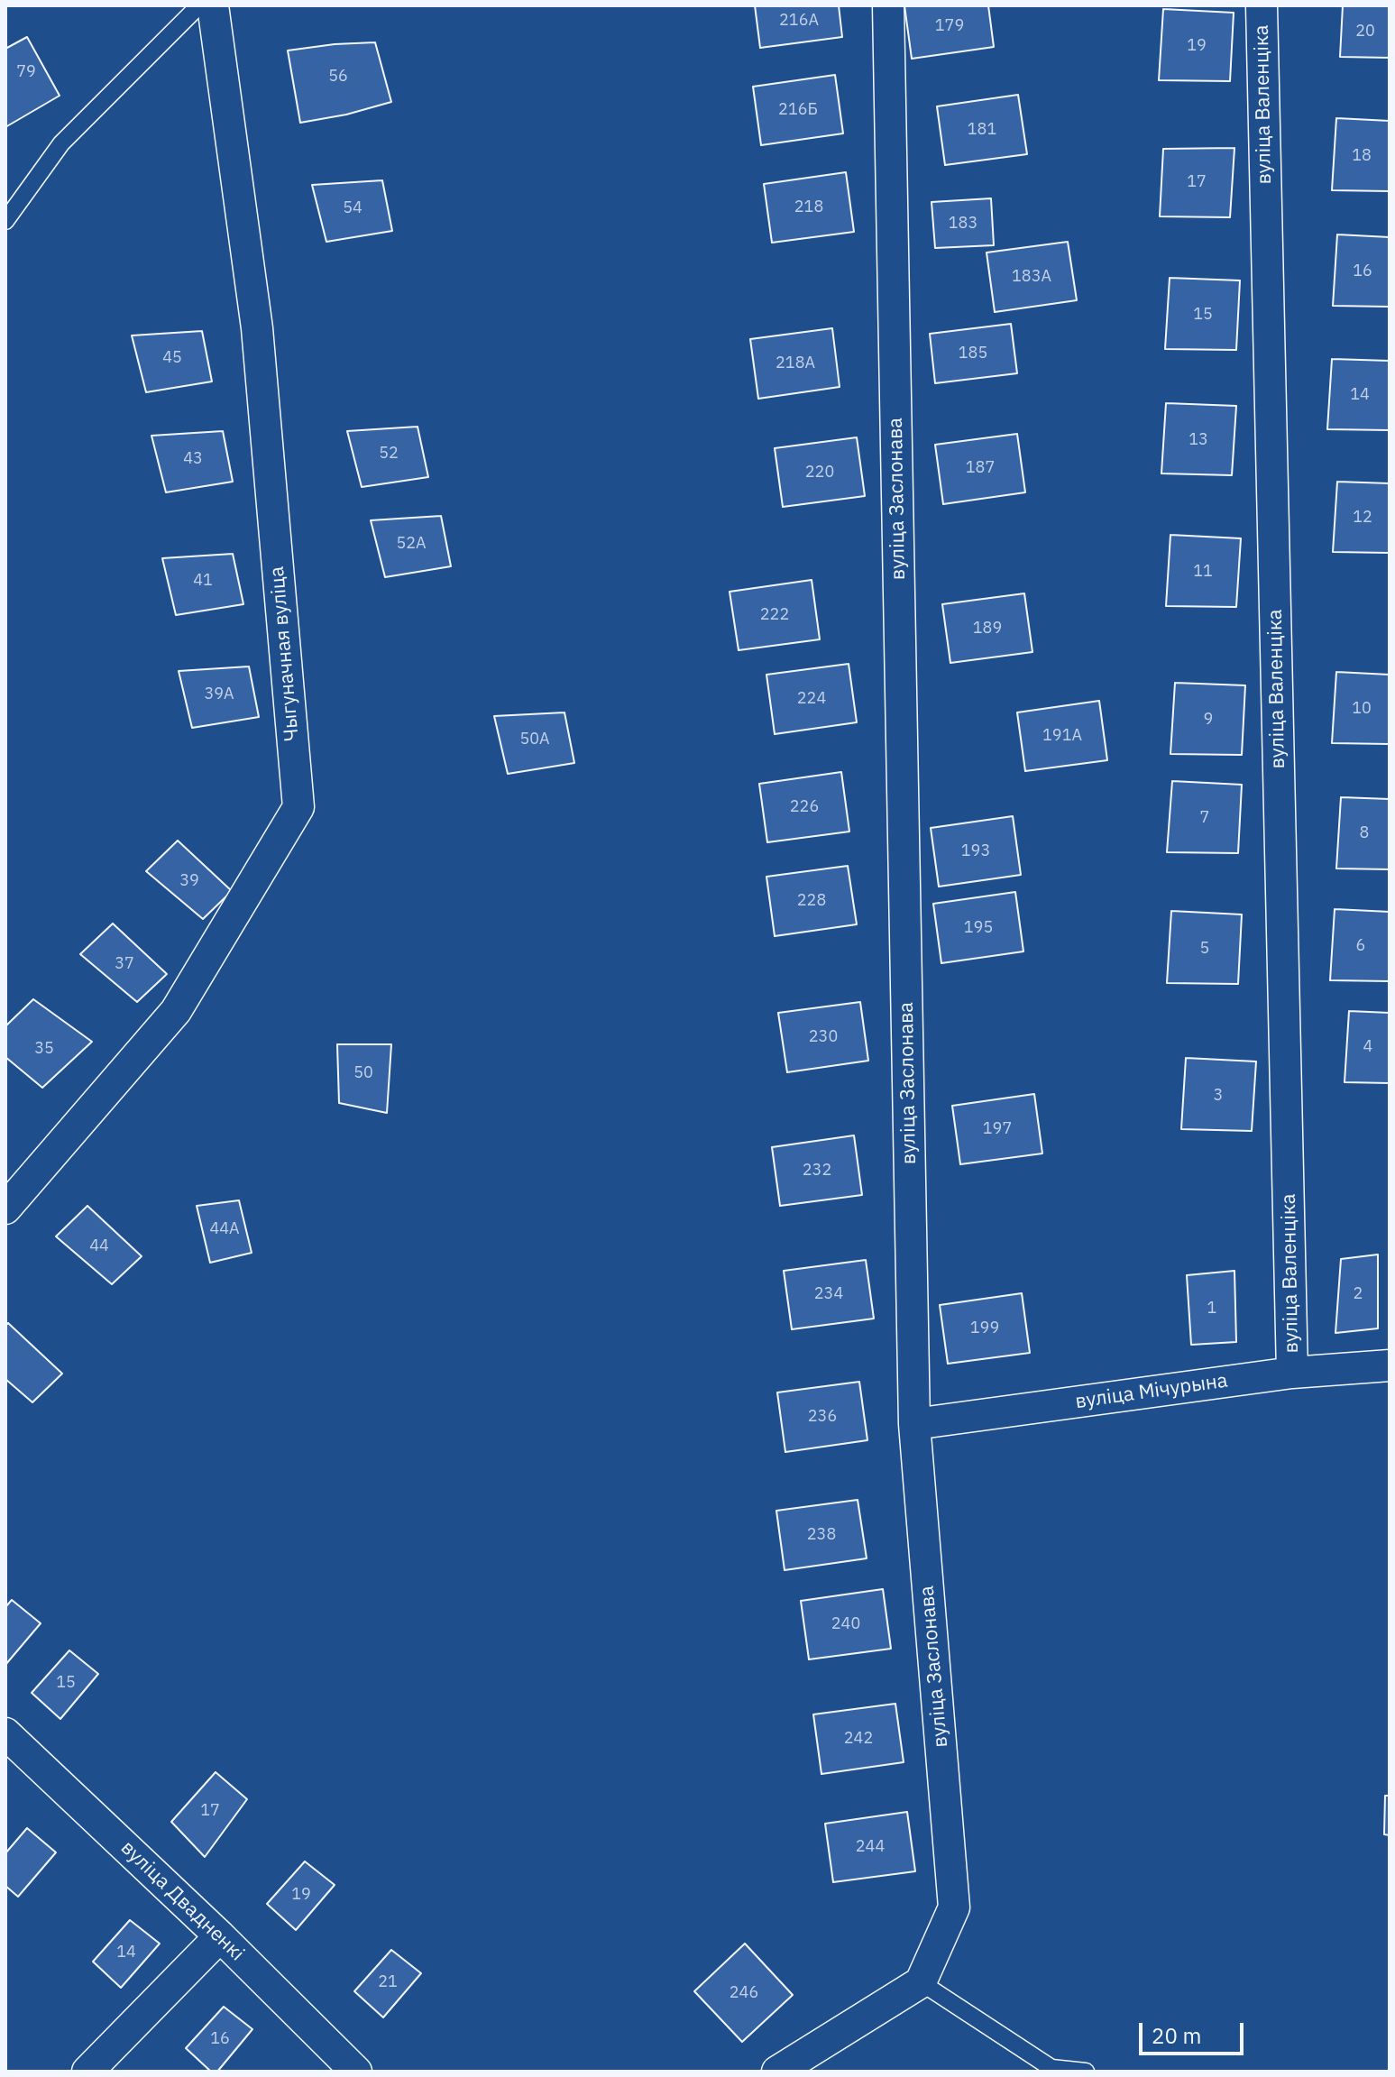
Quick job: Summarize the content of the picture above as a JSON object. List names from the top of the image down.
{
  "streets": {
    "street": [
      "вуліца Валенціка",
      "вуліца Заслонава",
      "Чыгуначная вуліца",
      "вуліца Мічурына",
      "вуліца Двадненкі"
    ]
  },
  "crossings": [
    ["вуліца Валенціка", "вуліца Мічурына"],
    ["вуліца Заслонава", "вуліца Мічурына"]
  ],
  "house_numbers": [
    "216А",
    "179",
    "20",
    "19",
    "79",
    "56",
    "216Б",
    "181",
    "18",
    "17",
    "218",
    "54",
    "183",
    "16",
    "183А",
    "15",
    "185",
    "45",
    "218А",
    "14",
    "13",
    "52",
    "43",
    "187",
    "220",
    "12",
    "52А",
    "11",
    "41",
    "222",
    "189",
    "39А",
    "224",
    "10",
    "9",
    "191А",
    "50А",
    "226",
    "7",
    "8",
    "193",
    "39",
    "228",
    "195",
    "6",
    "5",
    "37",
    "230",
    "4",
    "35",
    "50",
    "3",
    "197",
    "232",
    "44А",
    "44",
    "234",
    "2",
    "1",
    "199",
    "236",
    "238",
    "240",
    "15",
    "242",
    "17",
    "244",
    "19",
    "14",
    "21",
    "246",
    "16"
  ],
  "scale_bar": "20 m"
}
